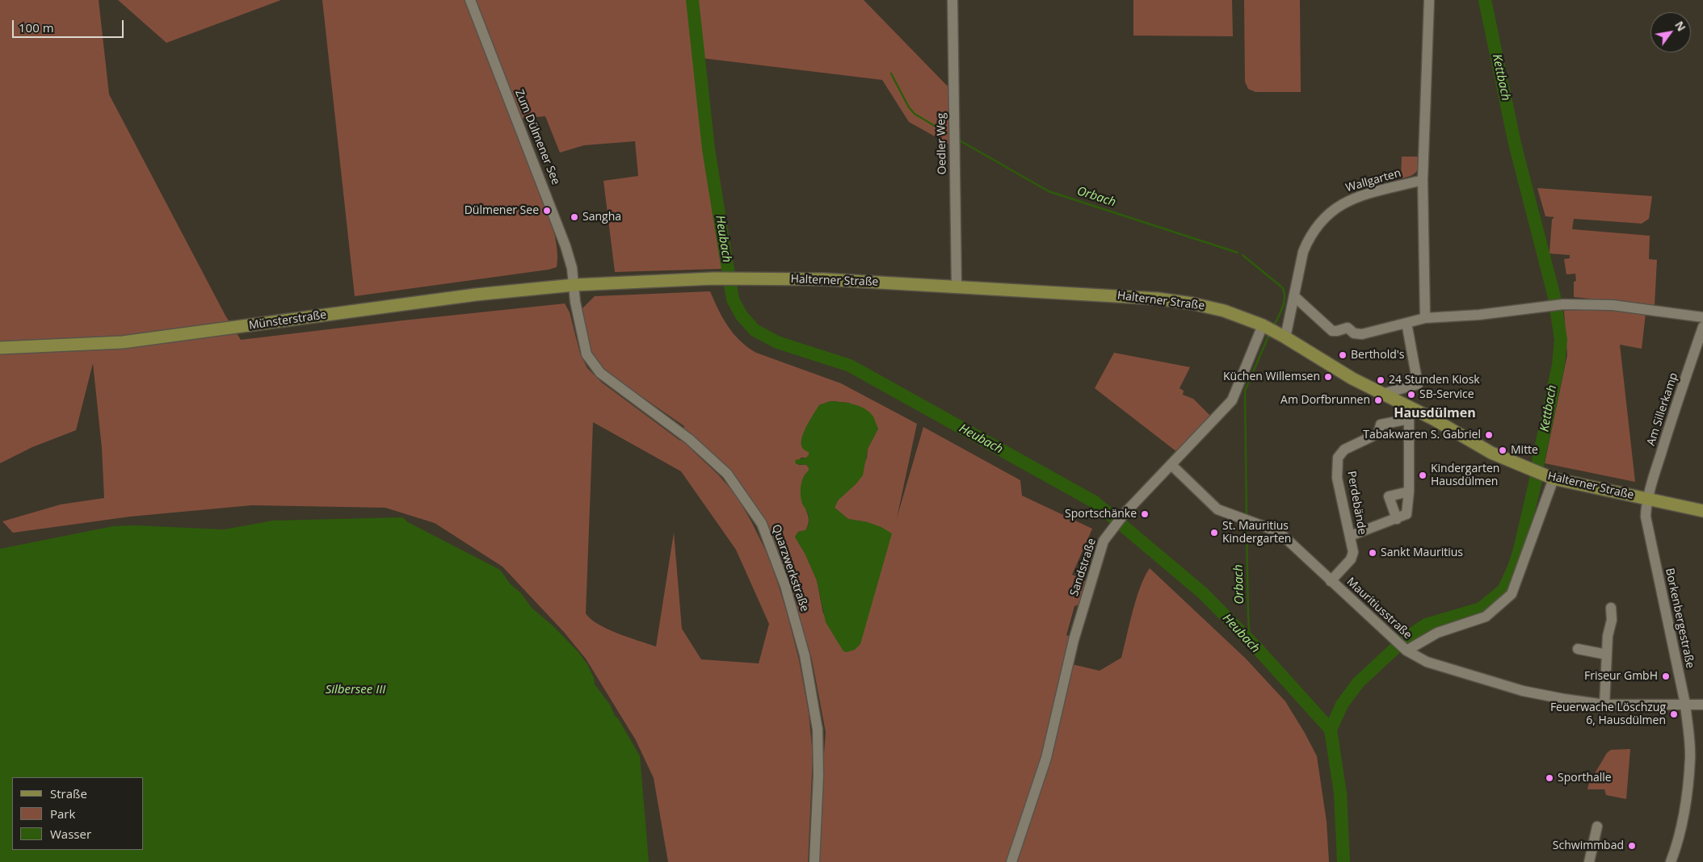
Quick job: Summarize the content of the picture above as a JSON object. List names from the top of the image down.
{
  "streets": {
    "main road": ["Halterner Straße", "Münsterstraße"],
    "street": [
      "Zum Dülmener See",
      "Oedler Weg",
      "Wallgarten",
      "Am Sillerkamp",
      "Perdebände",
      "Sandstraße",
      "Quarzwerkstraße",
      "Mauritiusstraße",
      "Borkenbergestraße"
    ]
  },
  "crossings": [
    ["Zum Dülmener See", "Halterner Straße"],
    ["Zum Dülmener See", "Münsterstraße"],
    ["Zum Dülmener See", "Quarzwerkstraße"],
    ["Oedler Weg", "Halterner Straße"],
    ["Wallgarten", "Halterner Straße"],
    ["Wallgarten", "Sandstraße"],
    ["Halterner Straße", "Münsterstraße"],
    ["Halterner Straße", "Am Sillerkamp"],
    ["Halterner Straße", "Perdebände"],
    ["Halterner Straße", "Sandstraße"],
    ["Halterner Straße", "Quarzwerkstraße"],
    ["Halterner Straße", "Borkenbergestraße"],
    ["Münsterstraße", "Quarzwerkstraße"],
    ["Am Sillerkamp", "Borkenbergestraße"],
    ["Perdebände", "Mauritiusstraße"],
    ["Sandstraße", "Mauritiusstraße"],
    ["Mauritiusstraße", "Borkenbergestraße"]
  ],
  "districts": ["Hausdülmen"],
  "water": [
    "Kettbach",
    "Orbach",
    "Heubach",
    "Silbersee III"
  ],
  "places": [
    "Dülmener See",
    "Sangha",
    "Berthold's",
    "Küchen Willemsen",
    "24 Stunden Kiosk",
    "SB-Service",
    "Am Dorfbrunnen",
    "Tabakwaren S. Gabriel",
    "Mitte",
    "Kindergarten Hausdülmen",
    "Sportschänke",
    "St. Mauritius Kindergarten",
    "Sankt Mauritius",
    "Friseur GmbH",
    "Feuerwache Löschzug 6, Hausdülmen",
    "Sporthalle",
    "Schwimmbad"
  ],
  "legend": ["Straße", "Park", "Wasser"],
  "scale_bar": "100 m",
  "north": "top right"
}
